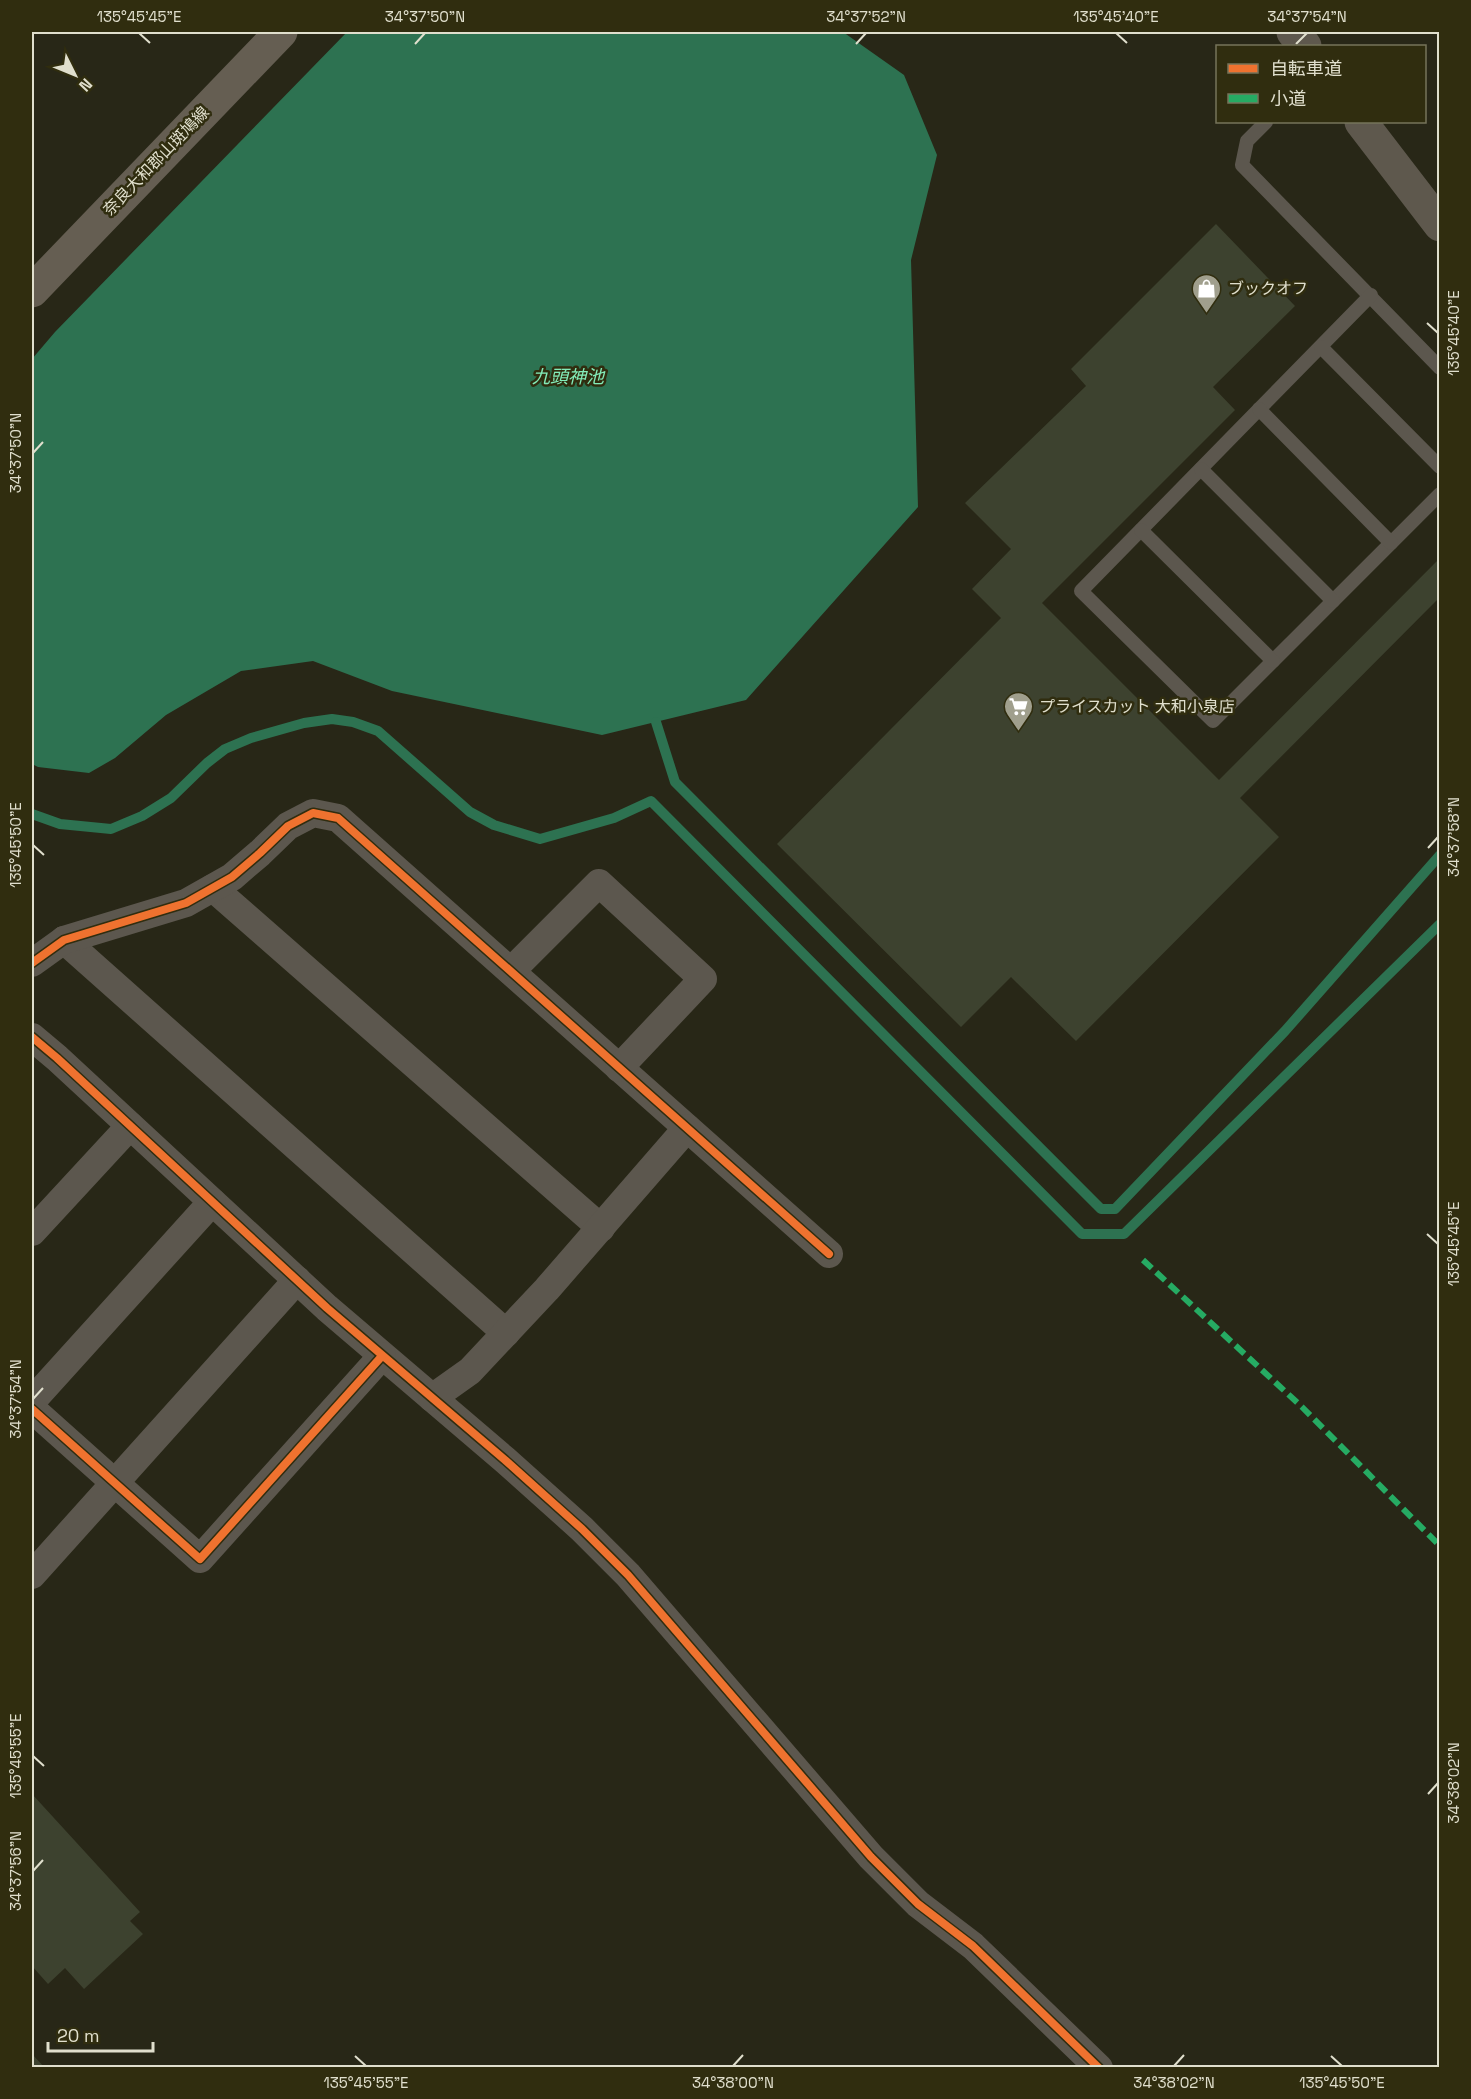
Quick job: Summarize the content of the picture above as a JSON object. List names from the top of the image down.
{
  "streets": {
    "main road": ["奈良大和郡山斑鳩線"]
  },
  "water": ["九頭神池"],
  "places": {
    "shop": ["ブックオフ"],
    "supermarket": ["プライスカット 大和小泉店"]
  },
  "legend": ["自転車道", "小道"],
  "scale_bar": "20 m",
  "north": "bottom right",
  "coordinates": [
    "135°45'45\"E",
    "34°37'50\"N",
    "34°37'52\"N",
    "135°45'40\"E",
    "34°37'54\"N",
    "34°37'58\"N",
    "135°45'50\"E",
    "135°45'55\"E",
    "34°38'02\"N",
    "34°37'56\"N",
    "34°38'00\"N"
  ]
}
